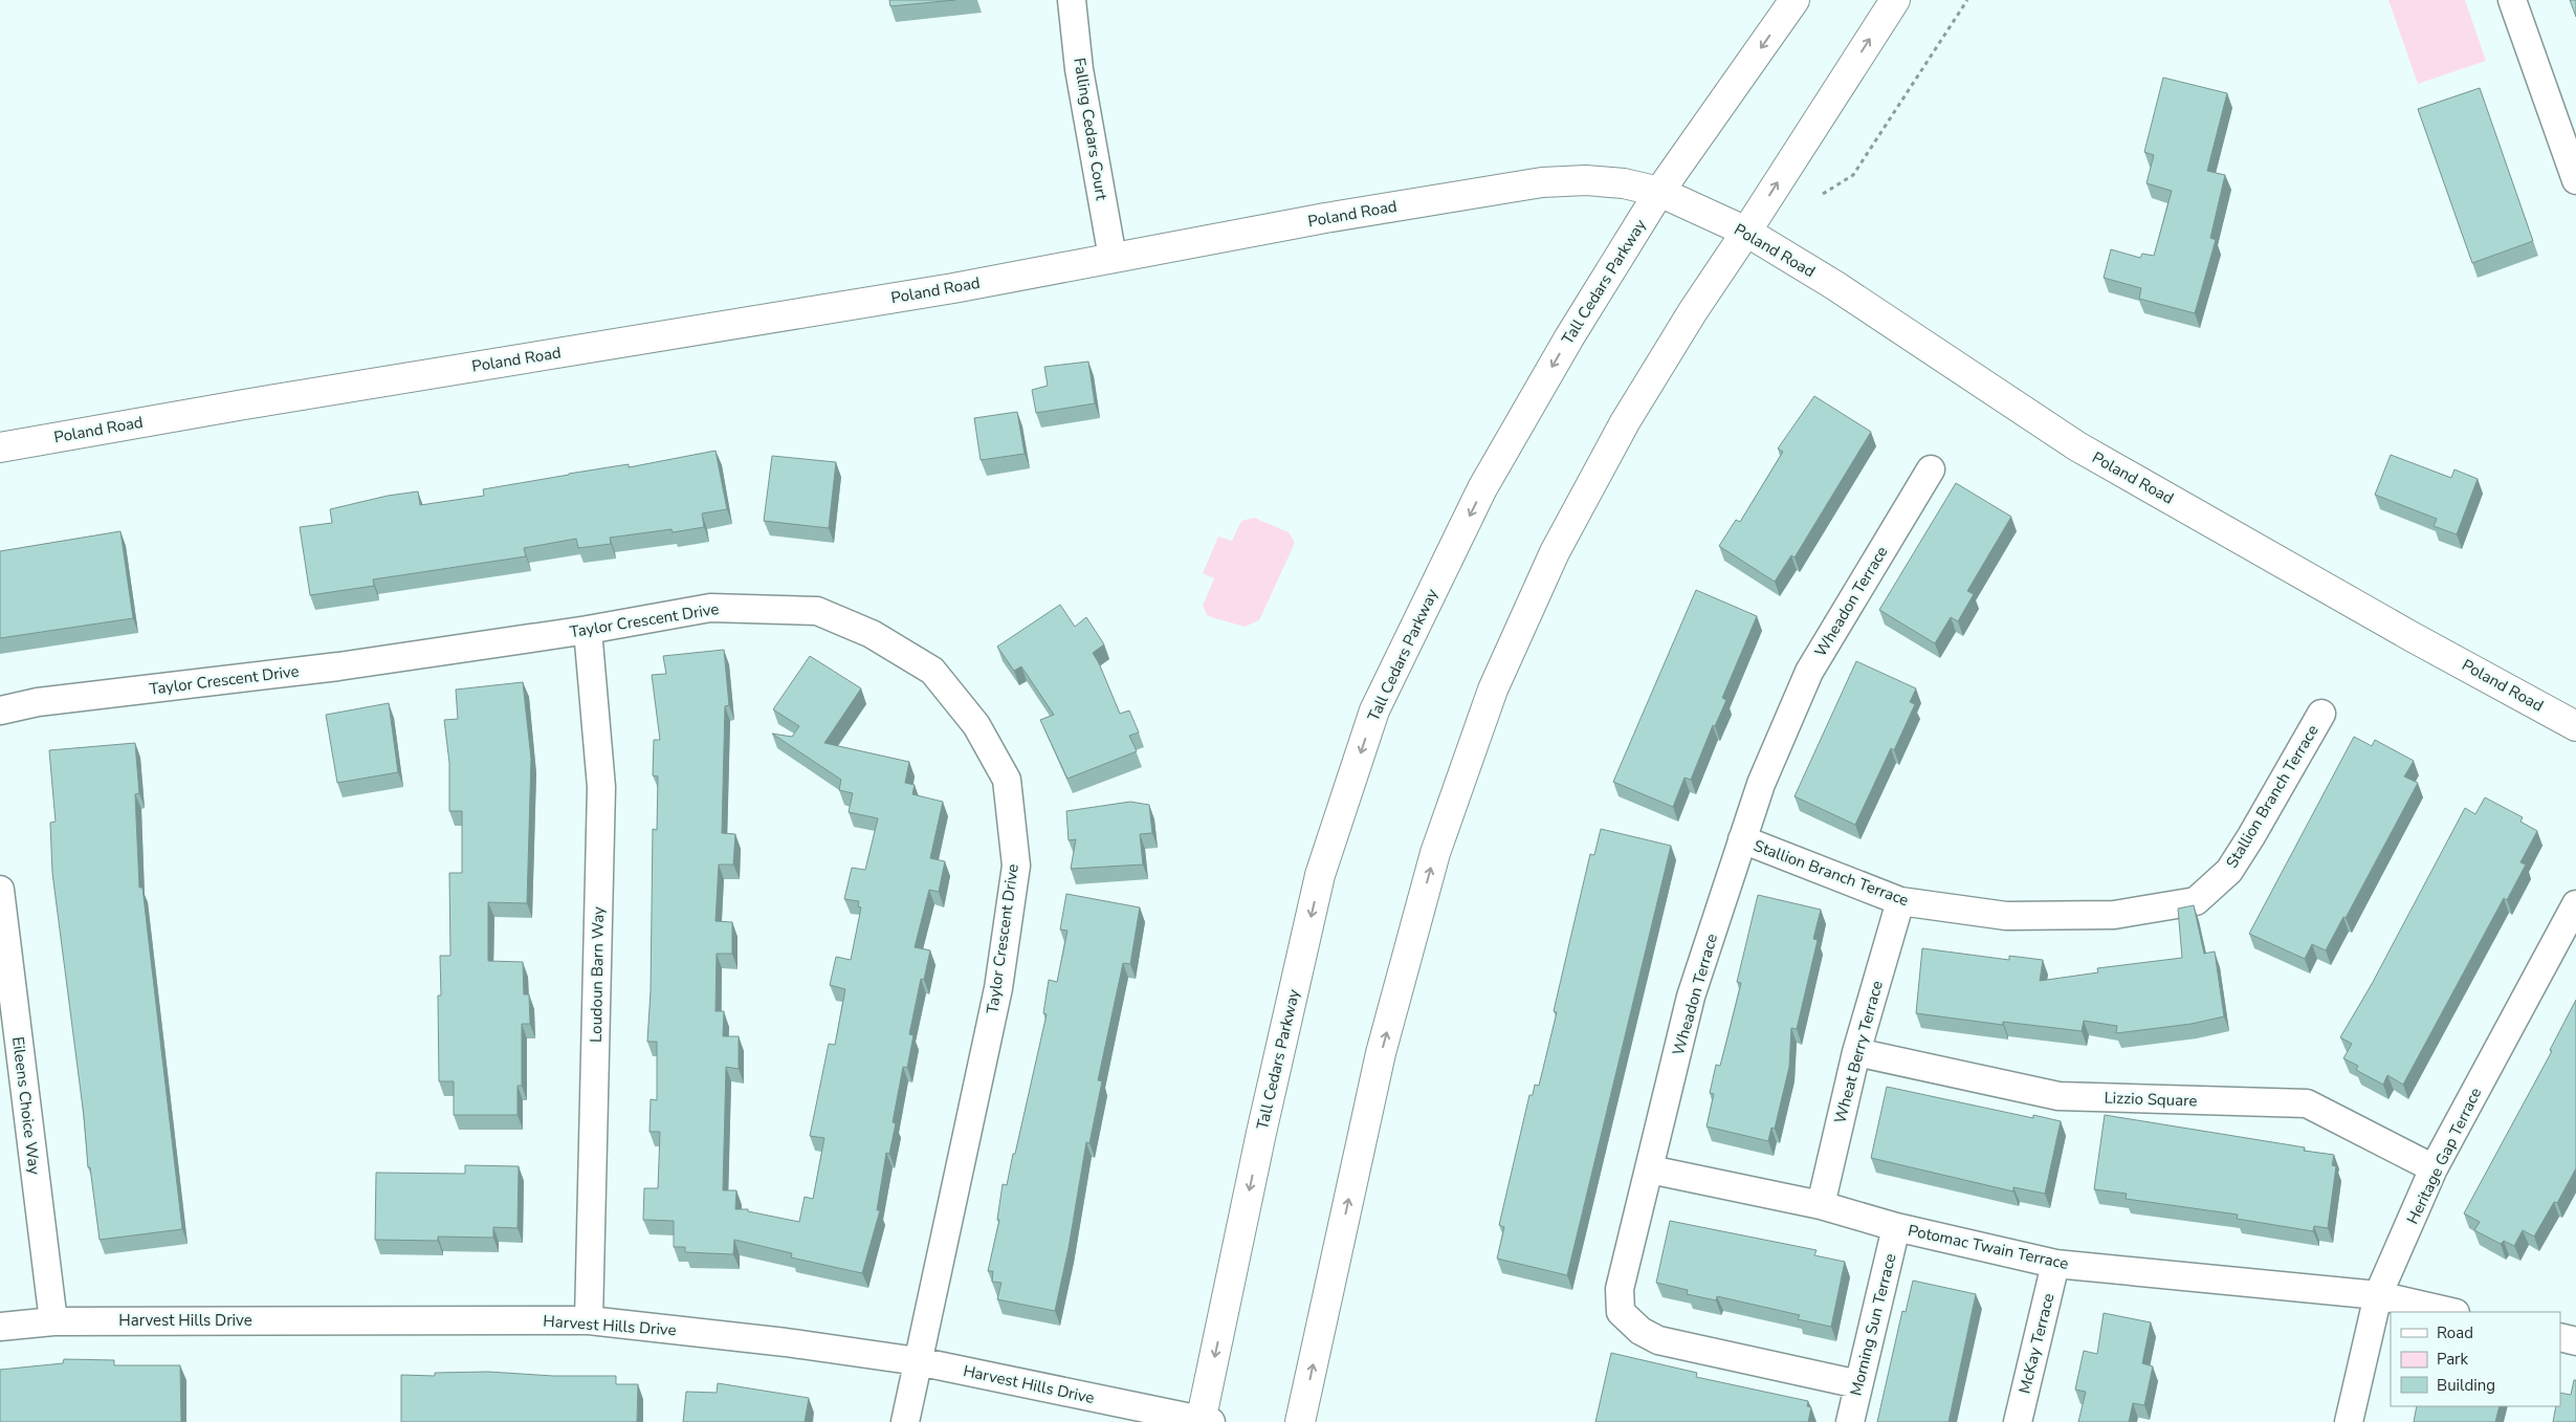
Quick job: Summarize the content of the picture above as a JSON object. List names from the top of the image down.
{
  "streets": {
    "main road": ["Poland Road", "Tall Cedars Parkway"],
    "street": [
      "Falling Cedars Court",
      "Wheadon Terrace",
      "Taylor Crescent Drive",
      "Stallion Branch Terrace",
      "Loudoun Barn Way",
      "Wheat Berry Terrace",
      "Lizzio Square",
      "Eileens Choice Way",
      "Heritage Gap Terrace",
      "Potomac Twain Terrace",
      "Harvest Hills Drive",
      "Morning Sun Terrace",
      "McKay Terrace"
    ]
  },
  "crossings": [
    ["Falling Cedars Court", "Poland Road"],
    ["Poland Road", "Tall Cedars Parkway"],
    ["Tall Cedars Parkway", "Harvest Hills Drive"],
    ["Wheadon Terrace", "Stallion Branch Terrace"],
    ["Wheadon Terrace", "Potomac Twain Terrace"],
    ["Wheadon Terrace", "Morning Sun Terrace"],
    ["Taylor Crescent Drive", "Loudoun Barn Way"],
    ["Taylor Crescent Drive", "Harvest Hills Drive"],
    ["Stallion Branch Terrace", "Wheat Berry Terrace"],
    ["Loudoun Barn Way", "Harvest Hills Drive"],
    ["Wheat Berry Terrace", "Lizzio Square"],
    ["Wheat Berry Terrace", "Potomac Twain Terrace"],
    ["Lizzio Square", "Heritage Gap Terrace"],
    ["Eileens Choice Way", "Harvest Hills Drive"],
    ["Heritage Gap Terrace", "Potomac Twain Terrace"],
    ["Potomac Twain Terrace", "Morning Sun Terrace"],
    ["Potomac Twain Terrace", "McKay Terrace"]
  ],
  "legend": ["Road", "Park", "Building"]
}
